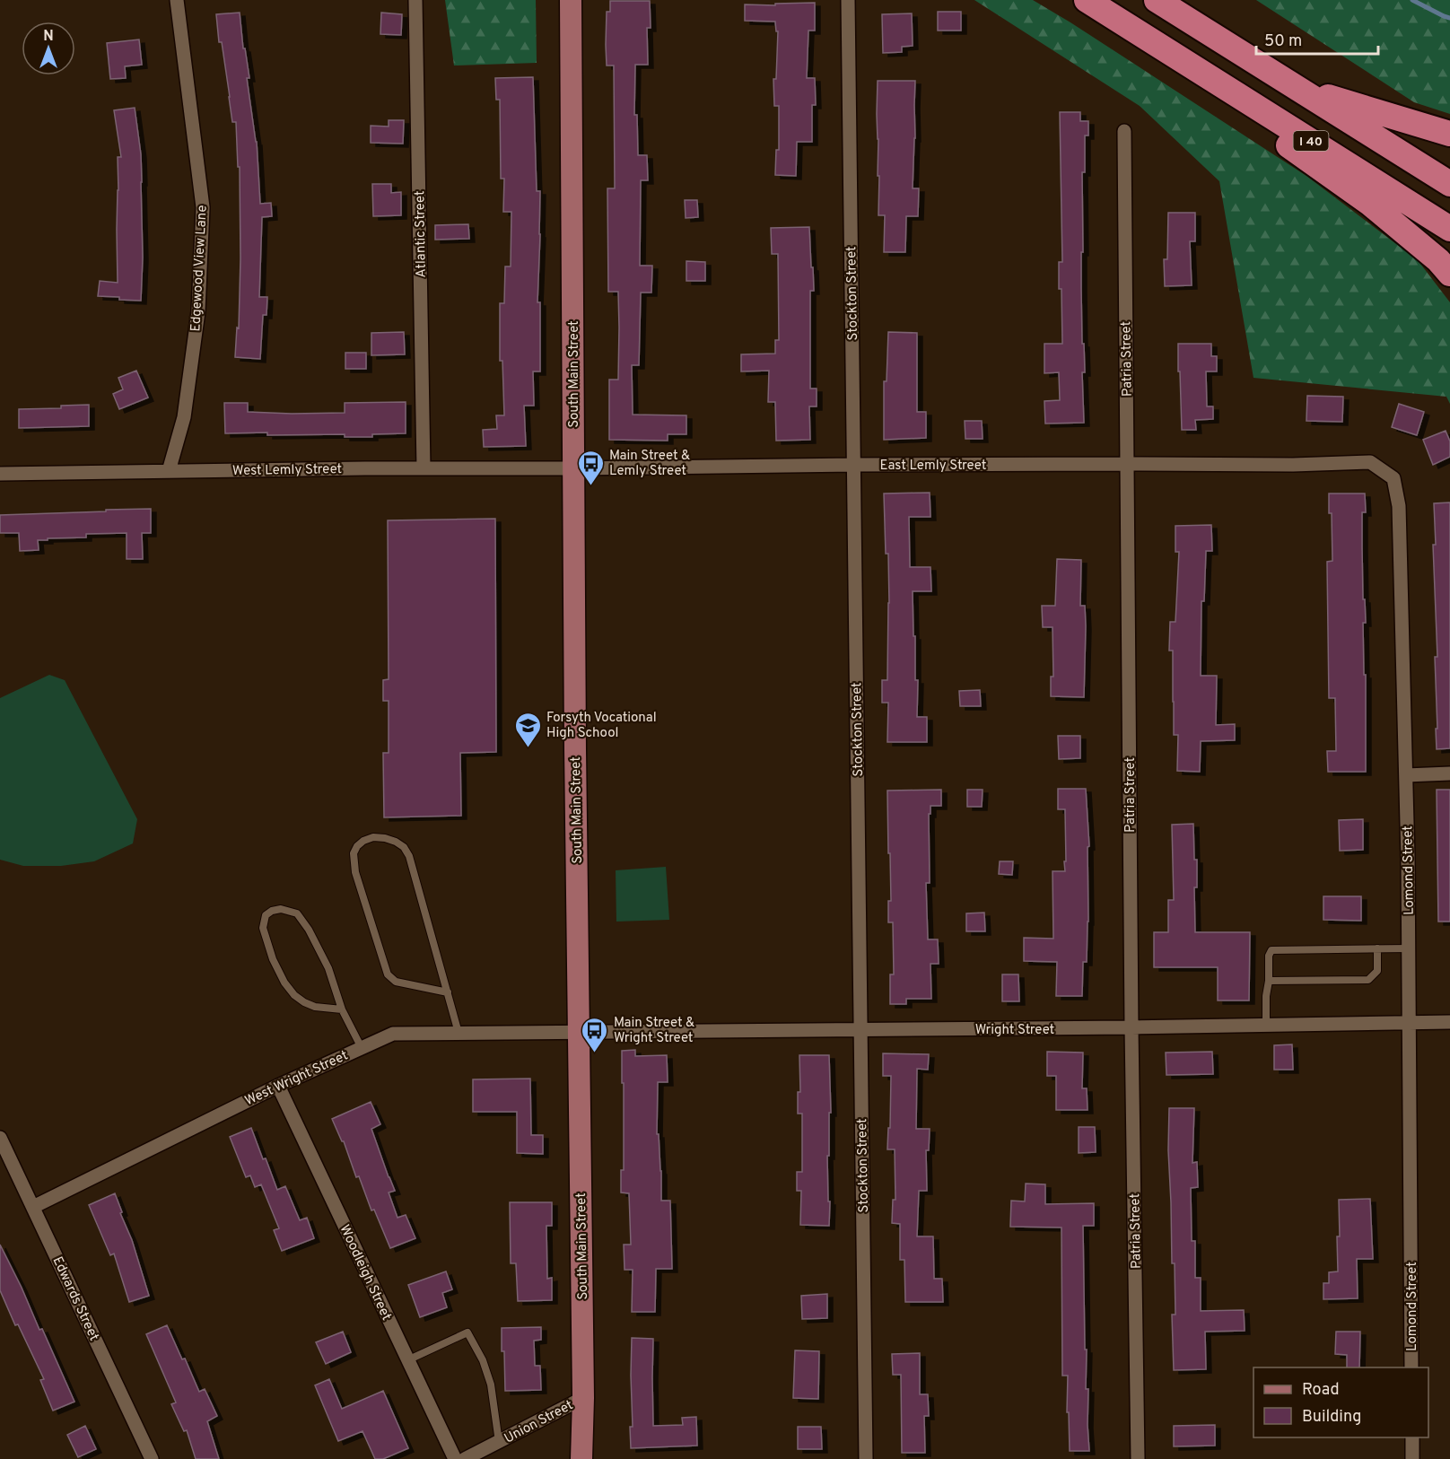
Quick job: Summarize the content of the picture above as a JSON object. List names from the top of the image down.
{
  "streets": {
    "highway": ["I 40"],
    "main road": ["South Main Street"],
    "street": [
      "Atlantic Street",
      "Edgewood View Lane",
      "Stockton Street",
      "Patria Street",
      "East Lemly Street",
      "West Lemly Street",
      "Lomond Street",
      "Wright Street",
      "West Wright Street",
      "Woodleigh Street",
      "Edwards Street",
      "Union Street"
    ]
  },
  "crossings": [
    ["Atlantic Street", "West Lemly Street"],
    ["Edgewood View Lane", "West Lemly Street"],
    ["Stockton Street", "East Lemly Street"],
    ["Stockton Street", "Wright Street"],
    ["Patria Street", "East Lemly Street"],
    ["Patria Street", "Wright Street"],
    ["South Main Street", "East Lemly Street"],
    ["South Main Street", "West Lemly Street"],
    ["South Main Street", "Wright Street"],
    ["South Main Street", "West Wright Street"],
    ["South Main Street", "Union Street"],
    ["East Lemly Street", "West Lemly Street"],
    ["East Lemly Street", "Lomond Street"],
    ["Lomond Street", "Wright Street"],
    ["Wright Street", "West Wright Street"],
    ["West Wright Street", "Woodleigh Street"],
    ["West Wright Street", "Edwards Street"]
  ],
  "places": {
    "bus stop": ["Main Street & Lemly Street", "Main Street & Wright Street"],
    "school or university": ["Forsyth Vocational High School"]
  },
  "legend": ["Road", "Building"],
  "scale_bar": "50 m",
  "north": "top"
}
